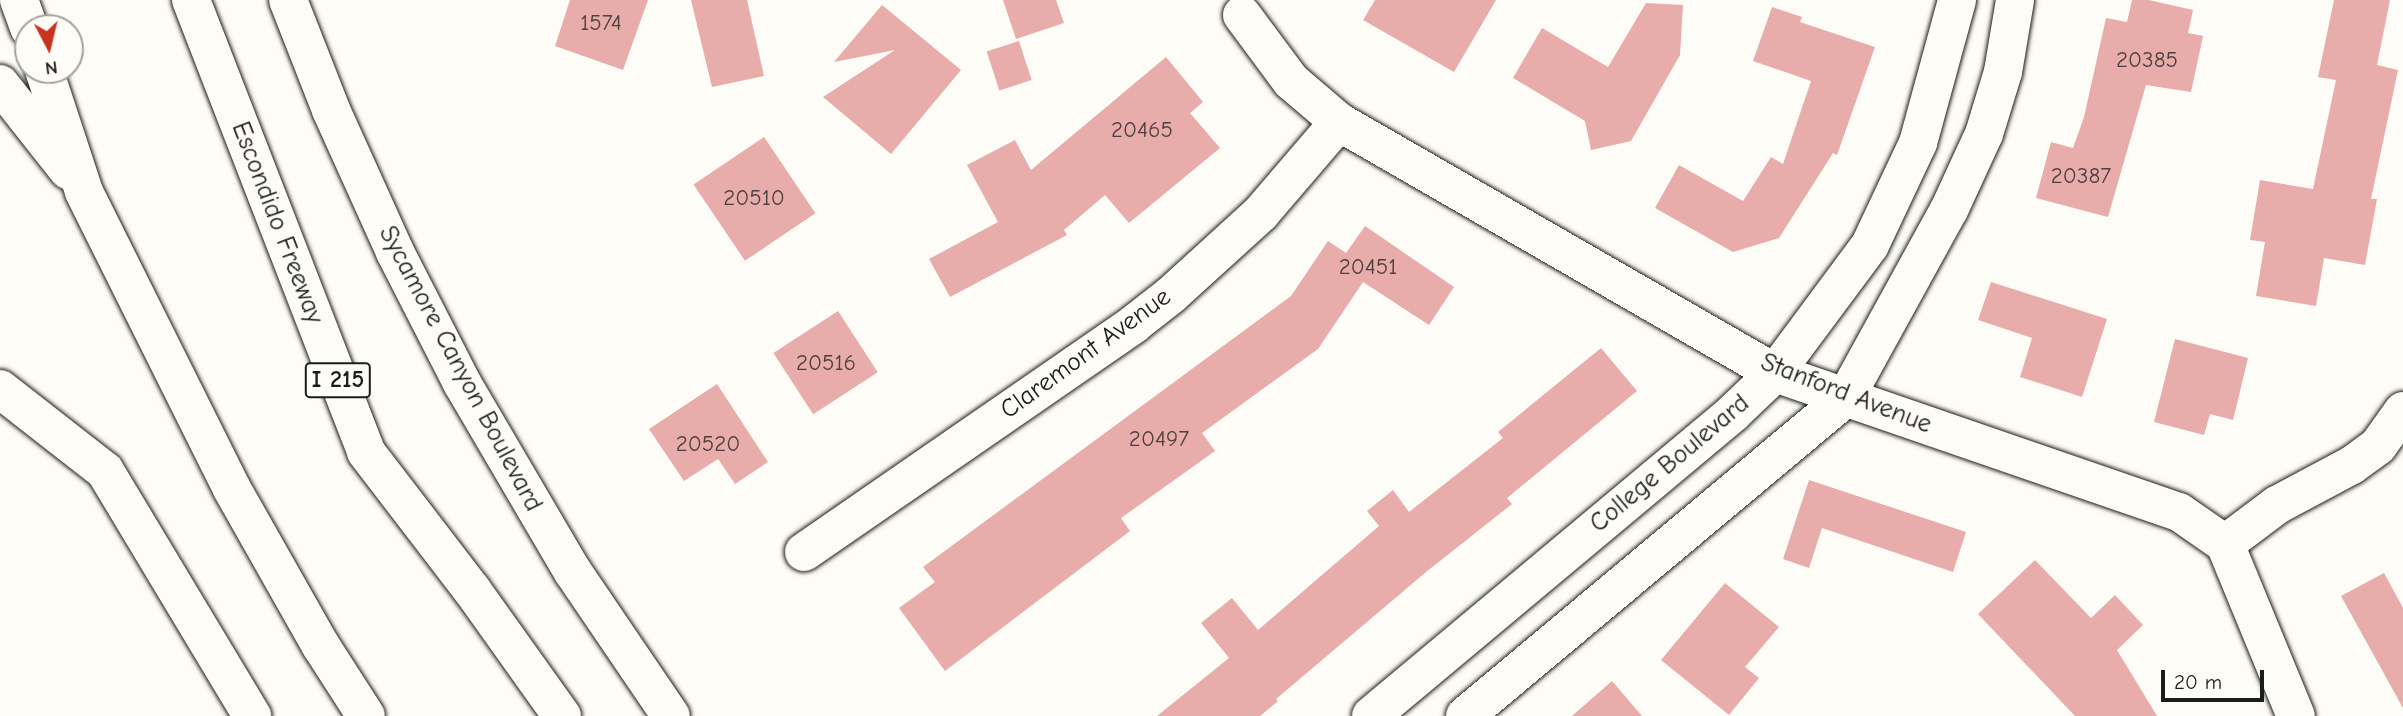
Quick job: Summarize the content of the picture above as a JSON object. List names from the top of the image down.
{
  "streets": {
    "main road": [
      "Escondido Freeway",
      "Claremont Avenue",
      "Sycamore Canyon Boulevard",
      "I 215",
      "Stanford Avenue",
      "College Boulevard"
    ]
  },
  "crossings": [
    ["Claremont Avenue", "Stanford Avenue"],
    ["Stanford Avenue", "College Boulevard"]
  ],
  "house_numbers": [
    "1574",
    "20385",
    "20465",
    "20387",
    "20510",
    "20451",
    "20516",
    "20497",
    "20520"
  ],
  "scale_bar": "20 m",
  "north": "bottom"
}
